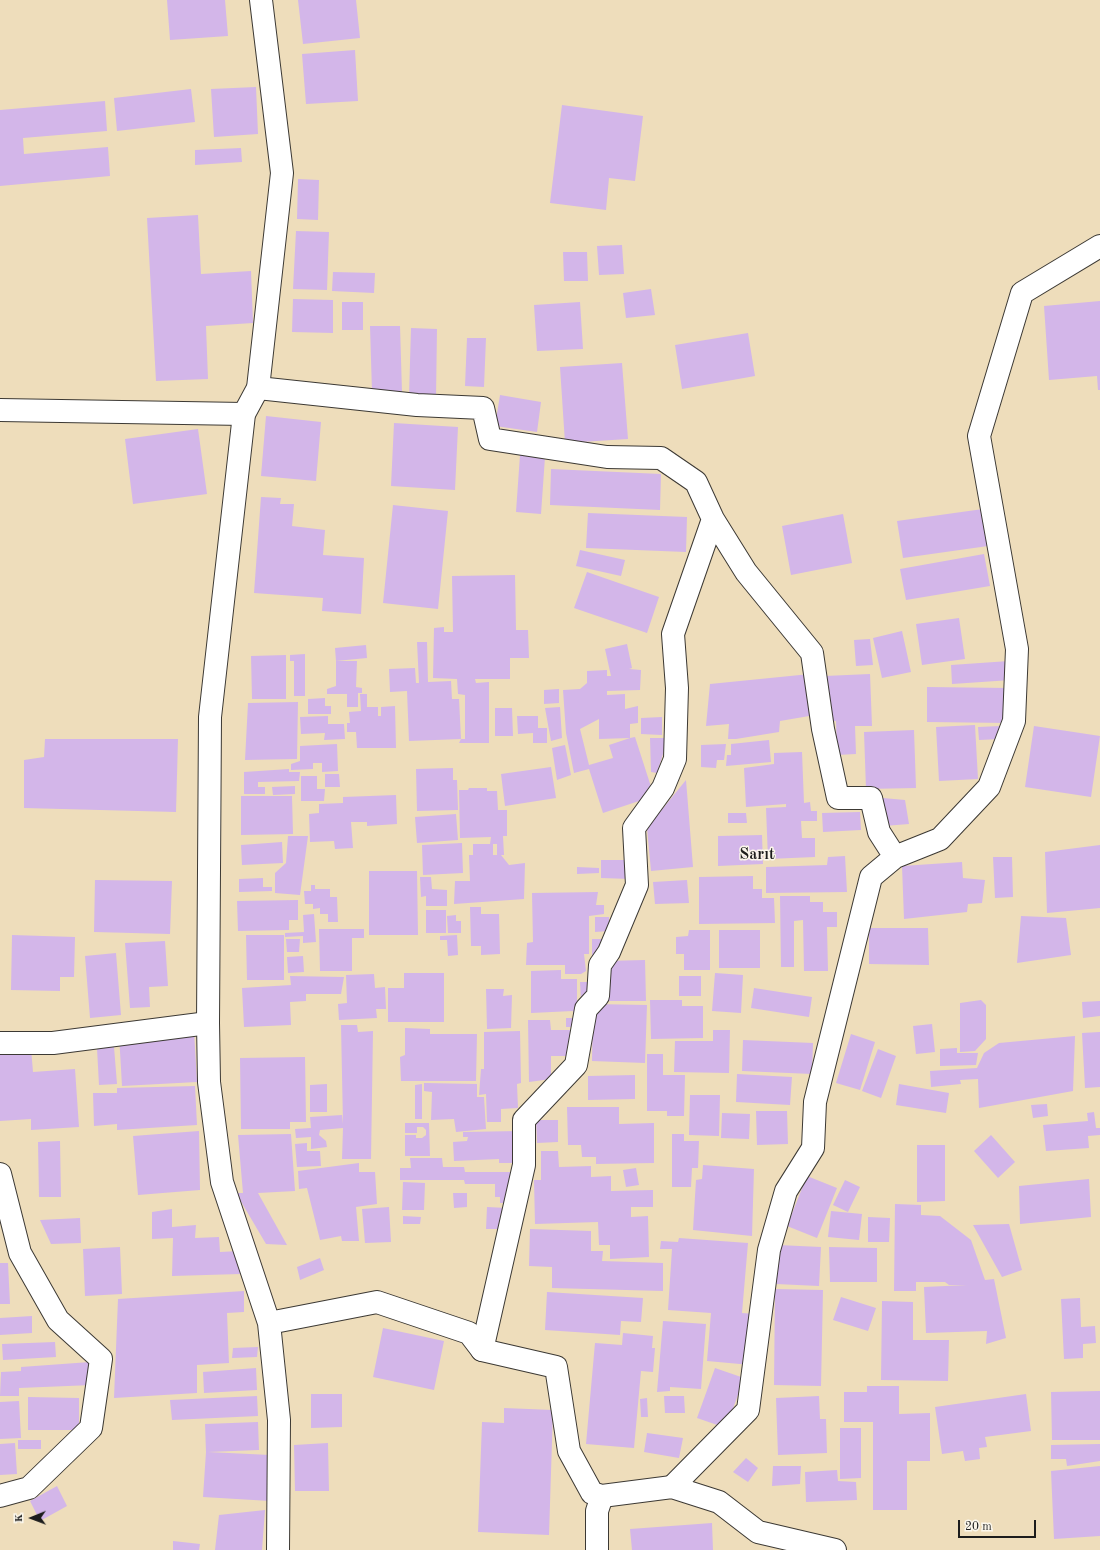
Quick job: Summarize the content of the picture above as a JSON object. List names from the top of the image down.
{
  "districts": ["Sarıt"],
  "scale_bar": "20 m",
  "north": "left"
}
